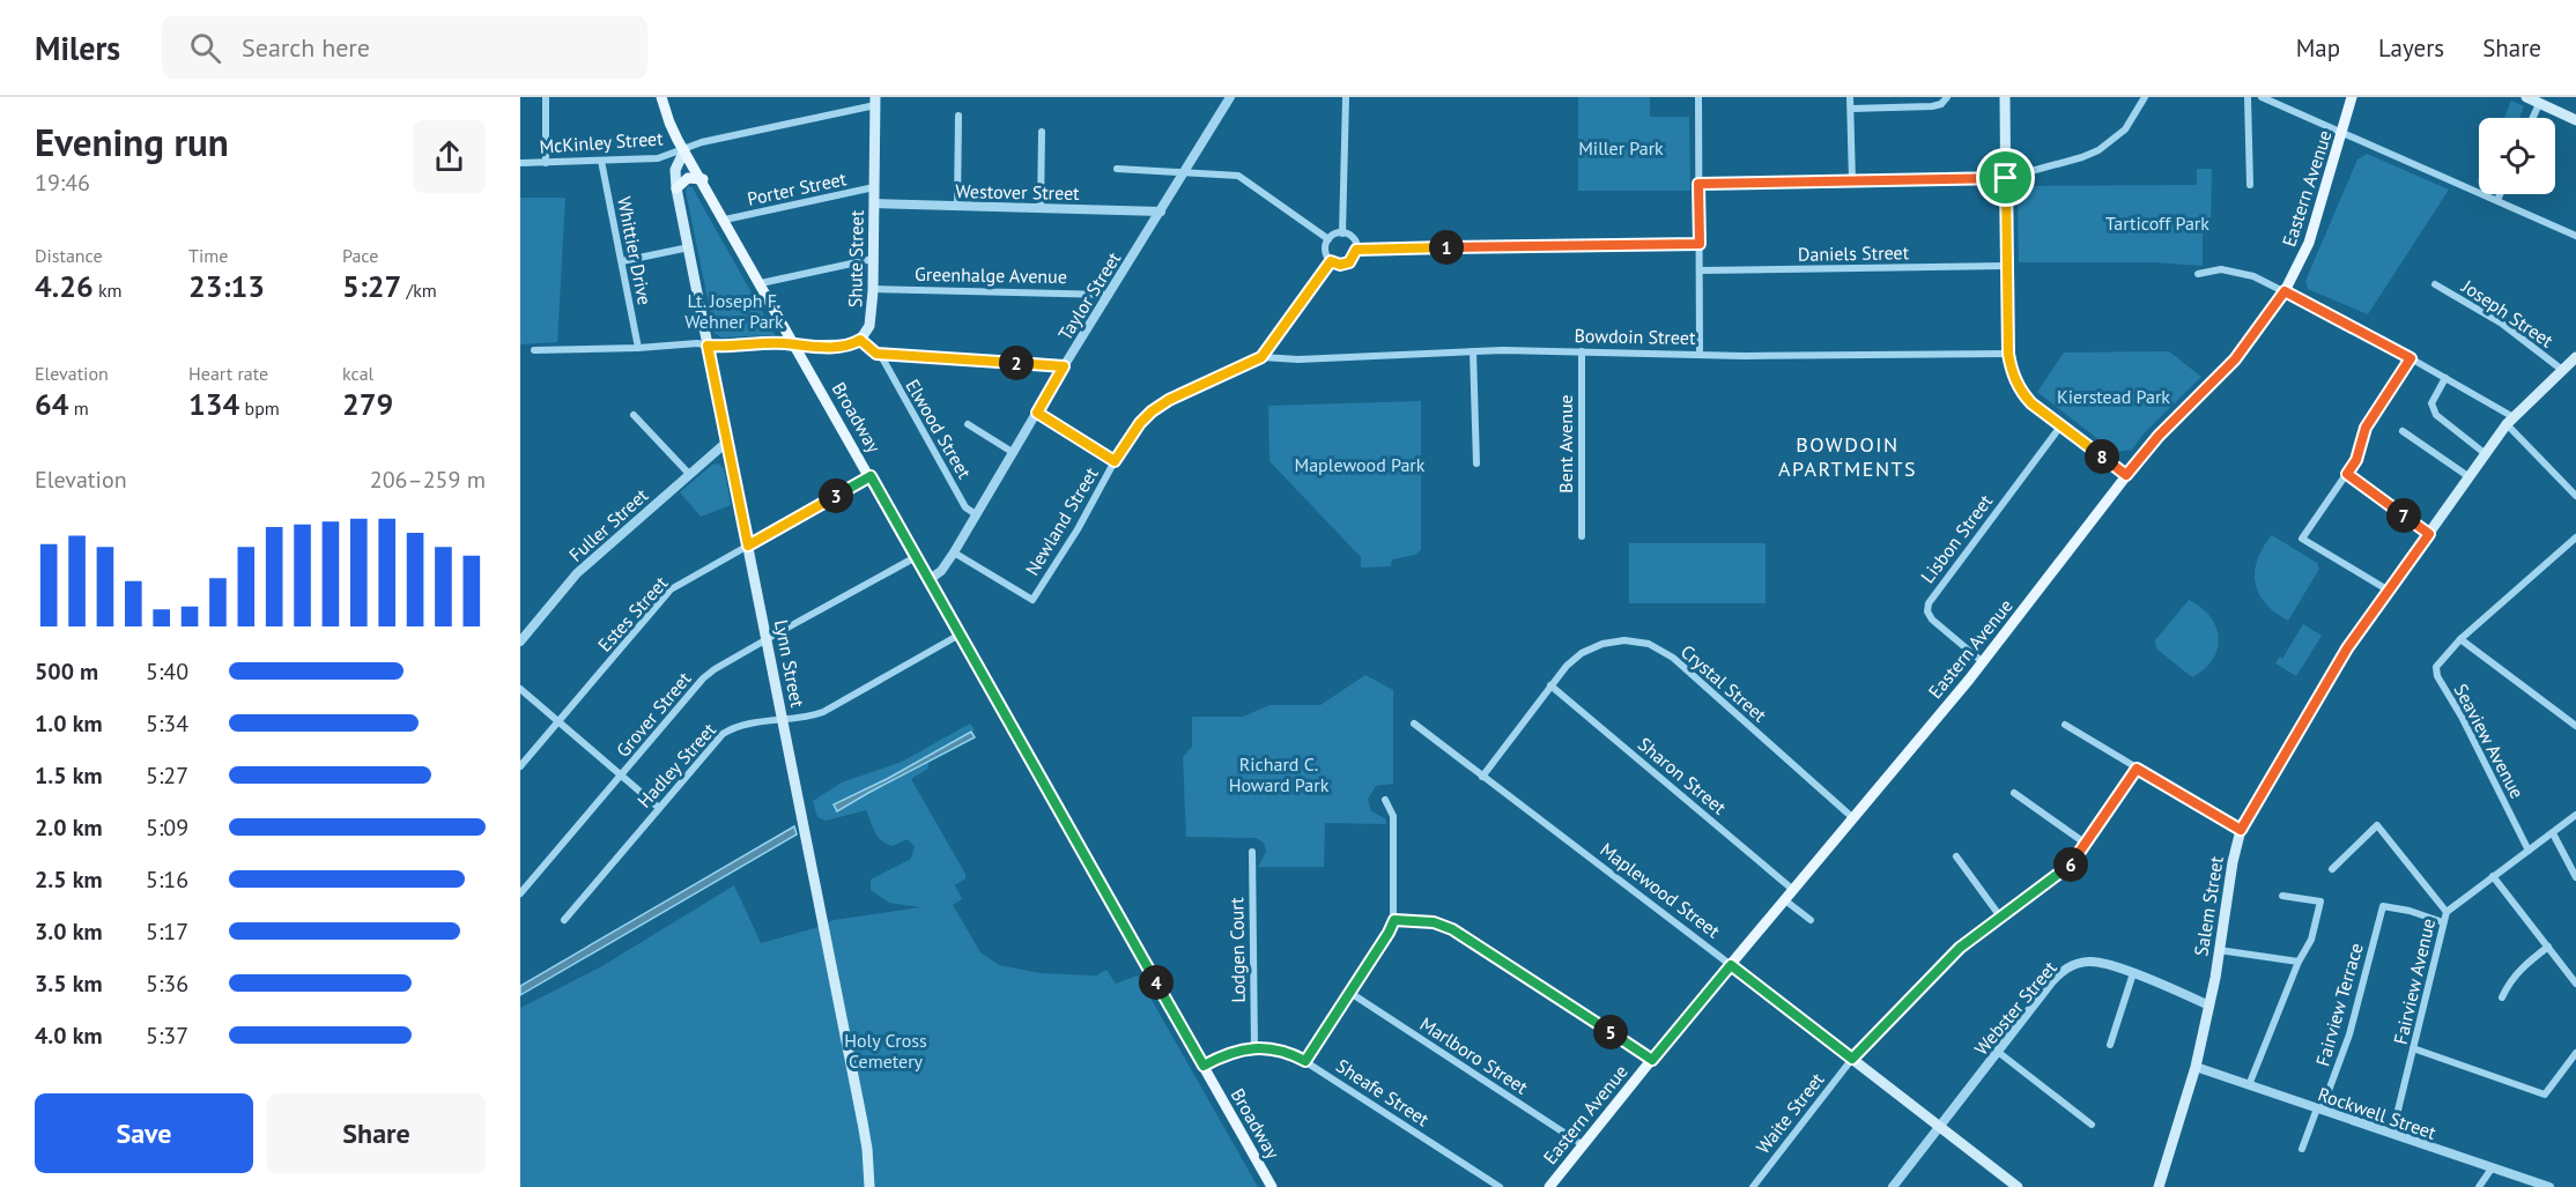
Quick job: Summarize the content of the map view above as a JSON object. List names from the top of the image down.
{
  "streets": {
    "main road": [
      "Eastern Avenue",
      "Shute Street",
      "Broadway",
      "Lynn Street",
      "Maplewood Street",
      "Salem Street"
    ],
    "street": [
      "McKinley Street",
      "Porter Street",
      "Westover Street",
      "Whittier Drive",
      "Daniels Street",
      "Greenhalge Avenue",
      "Taylor Street",
      "Joseph Street",
      "Bowdoin Street",
      "Elwood Street",
      "Bent Avenue",
      "Newland Street",
      "Fuller Street",
      "Lisbon Street",
      "Estes Street",
      "Crystal Street",
      "Grover Street",
      "Seaview Avenue",
      "Hadley Street",
      "Sharon Street",
      "Lodgen Court",
      "Fairview Avenue",
      "Fairview Terrace",
      "Webster Street",
      "Marlboro Street",
      "Sheafe Street",
      "Waite Street",
      "Rockwell Street"
    ]
  },
  "crossings": [
    ["McKinley Street", "Whittier Drive"],
    ["McKinley Street", "Shute Street"],
    ["McKinley Street", "Broadway"],
    ["McKinley Street", "Lynn Street"],
    ["Porter Street", "Shute Street"],
    ["Porter Street", "Broadway"],
    ["Eastern Avenue", "Lisbon Street"],
    ["Eastern Avenue", "Crystal Street"],
    ["Eastern Avenue", "Sharon Street"],
    ["Eastern Avenue", "Maplewood Street"],
    ["Eastern Avenue", "Marlboro Street"],
    ["Westover Street", "Shute Street"],
    ["Westover Street", "Taylor Street"],
    ["Shute Street", "Greenhalge Avenue"],
    ["Greenhalge Avenue", "Taylor Street"],
    ["Taylor Street", "Broadway"],
    ["Taylor Street", "Elwood Street"],
    ["Taylor Street", "Newland Street"],
    ["Joseph Street", "Salem Street"],
    ["Bowdoin Street", "Bent Avenue"],
    ["Bowdoin Street", "Newland Street"],
    ["Broadway", "Estes Street"],
    ["Broadway", "Lynn Street"],
    ["Broadway", "Grover Street"],
    ["Broadway", "Hadley Street"],
    ["Broadway", "Sheafe Street"],
    ["Fuller Street", "Lynn Street"],
    ["Estes Street", "Lynn Street"],
    ["Lynn Street", "Grover Street"],
    ["Lynn Street", "Hadley Street"],
    ["Crystal Street", "Sharon Street"],
    ["Crystal Street", "Maplewood Street"],
    ["Seaview Avenue", "Fairview Avenue"],
    ["Maplewood Street", "Webster Street"],
    ["Maplewood Street", "Waite Street"],
    ["Salem Street", "Webster Street"],
    ["Salem Street", "Rockwell Street"],
    ["Lodgen Court", "Sheafe Street"],
    ["Fairview Avenue", "Fairview Terrace"],
    ["Fairview Avenue", "Rockwell Street"],
    ["Fairview Terrace", "Rockwell Street"]
  ],
  "districts": ["BOWDOIN APARTMENTS"],
  "parks": [
    "Miller Park",
    "Tarticoff Park",
    "Lt. Joseph F. Wehner Park",
    "Kierstead Park",
    "Maplewood Park",
    "Richard C. Howard Park",
    "Holy Cross Cemetery"
  ],
  "page": {
    "header": "Milers",
    "search": "Search here",
    "nav": ["Map", "Layers", "Share"],
    "heading": ["Evening run", "19:46"],
    "stats": [
      ["Distance", "4.26 km"],
      ["Time", "23:13"],
      ["Pace", "5:27 /km"],
      ["Elevation", "64 m"],
      ["Heart rate", "134 bpm"],
      ["kcal", "279"]
    ],
    "pins": [
      "1",
      "2",
      "8",
      "3",
      "7",
      "6",
      "4",
      "5"
    ],
    "chart": ["Elevation", "206–259 m"],
    "list": [
      {
        "name": "500 m",
        "note": "5:40"
      },
      {
        "name": "1.0 km",
        "note": "5:34"
      },
      {
        "name": "1.5 km",
        "note": "5:27"
      },
      {
        "name": "2.0 km",
        "note": "5:09"
      },
      {
        "name": "2.5 km",
        "note": "5:16"
      },
      {
        "name": "3.0 km",
        "note": "5:17"
      },
      {
        "name": "3.5 km",
        "note": "5:36"
      },
      {
        "name": "4.0 km",
        "note": "5:37"
      }
    ],
    "buttons": ["Save", "Share"]
  }
}
